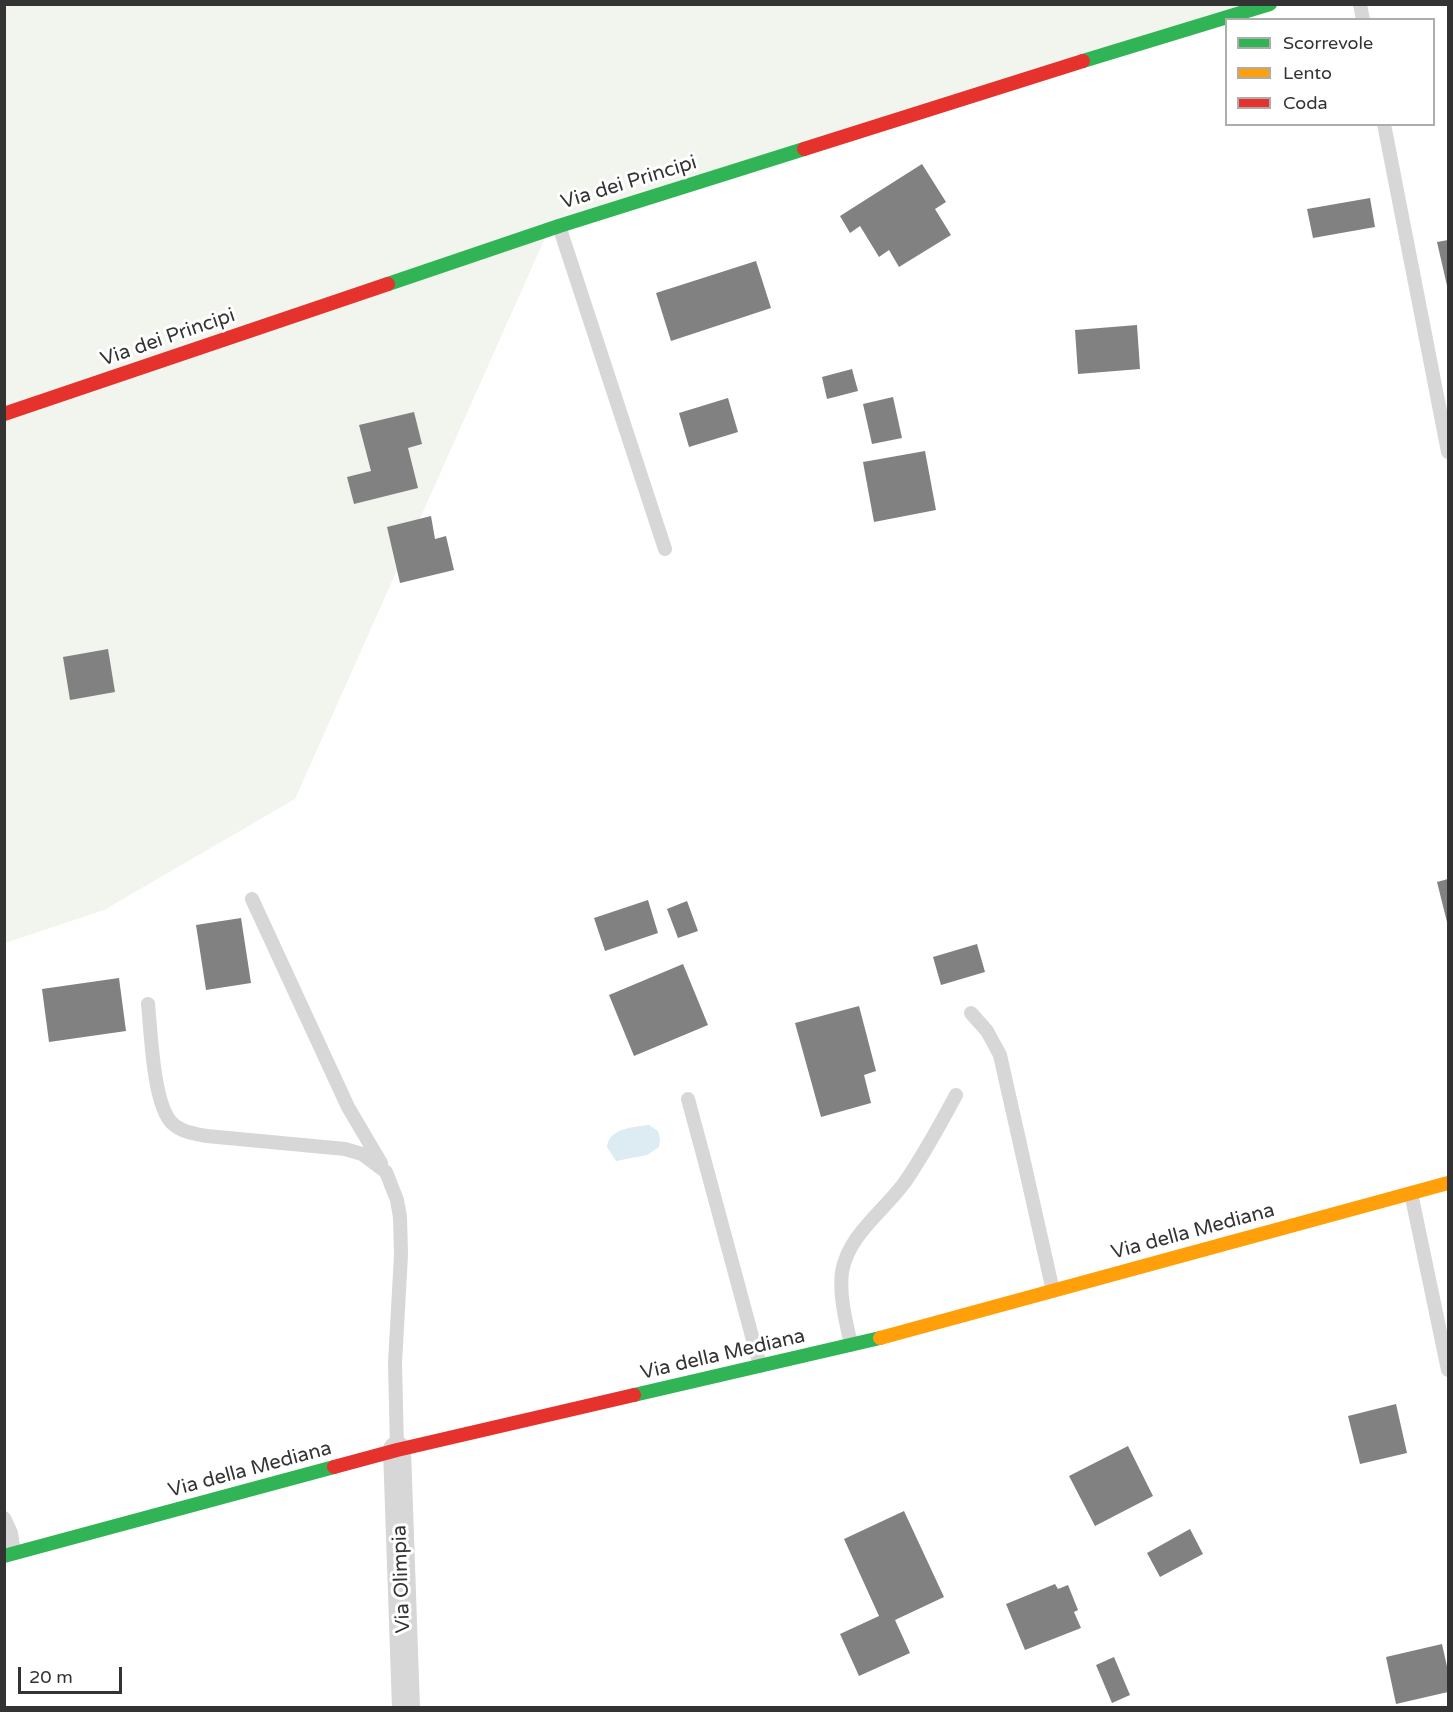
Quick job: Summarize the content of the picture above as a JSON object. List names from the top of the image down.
{
  "streets": {
    "street": ["Via dei Principi", "Via della Mediana", "Via Olimpia"]
  },
  "crossings": [
    ["Via della Mediana", "Via Olimpia"]
  ],
  "legend": ["Scorrevole", "Lento", "Coda"],
  "scale_bar": "20 m"
}
